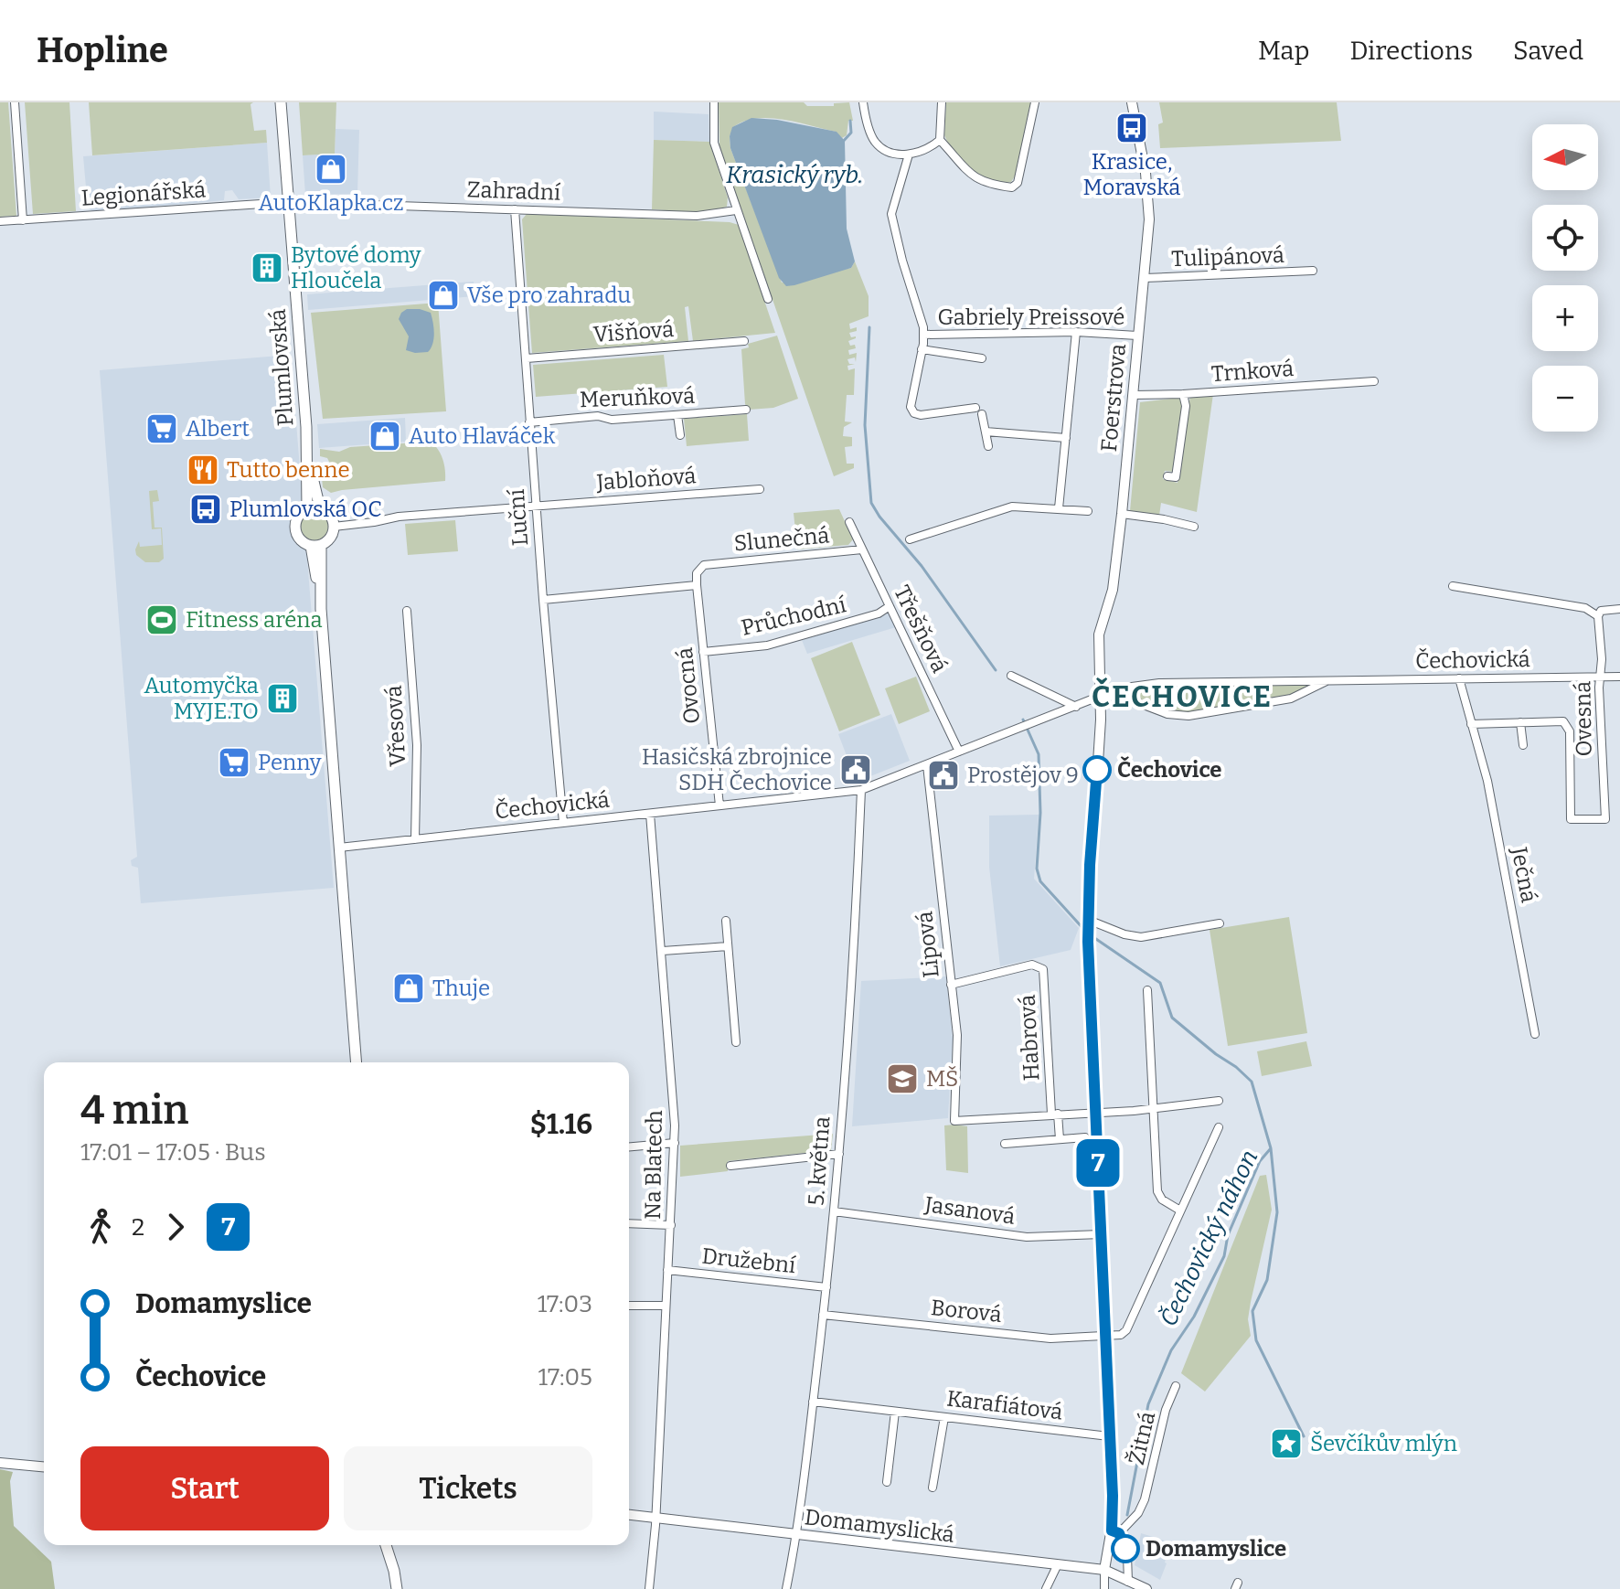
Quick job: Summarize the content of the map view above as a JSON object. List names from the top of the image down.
{
  "streets": {
    "main road": ["Plumlovská"],
    "street": [
      "Zahradní",
      "Legionářská",
      "Tulipánová",
      "Gabriely Preissové",
      "Višňová",
      "Trnková",
      "Meruňková",
      "Foerstrova",
      "Jabloňová",
      "Luční",
      "Slunečná",
      "Průchodní",
      "Třešňová",
      "Čechovická",
      "Ovocná",
      "Ovesná",
      "Vřesová",
      "Ječná",
      "Lipová",
      "Habrová",
      "5. května",
      "Na Blatech",
      "Jasanová",
      "Družební",
      "Borová",
      "Karafiátová",
      "Žitná",
      "Domamyslická"
    ]
  },
  "crossings": [
    ["Zahradní", "Legionářská"],
    ["Zahradní", "Plumlovská"],
    ["Zahradní", "Luční"],
    ["Legionářská", "Plumlovská"],
    ["Tulipánová", "Foerstrova"],
    ["Gabriely Preissové", "Foerstrova"],
    ["Višňová", "Luční"],
    ["Plumlovská", "Čechovická"],
    ["Trnková", "Foerstrova"],
    ["Meruňková", "Luční"],
    ["Foerstrova", "Čechovická"],
    ["Foerstrova", "Žitná"],
    ["Jabloňová", "Luční"],
    ["Luční", "Čechovická"],
    ["Slunečná", "Třešňová"],
    ["Slunečná", "Ovocná"],
    ["Průchodní", "Třešňová"],
    ["Průchodní", "Ovocná"],
    ["Třešňová", "Čechovická"],
    ["Čechovická", "Ovocná"],
    ["Čechovická", "Ovesná"],
    ["Čechovická", "Vřesová"],
    ["Čechovická", "Ječná"],
    ["Čechovická", "Lipová"],
    ["Čechovická", "5. května"],
    ["Čechovická", "Na Blatech"],
    ["Čechovická", "Žitná"],
    ["Lipová", "Habrová"],
    ["5. května", "Jasanová"],
    ["5. května", "Družební"],
    ["5. května", "Borová"],
    ["5. května", "Karafiátová"],
    ["5. května", "Domamyslická"],
    ["Na Blatech", "Družební"],
    ["Na Blatech", "Domamyslická"],
    ["Jasanová", "Žitná"],
    ["Borová", "Žitná"],
    ["Karafiátová", "Žitná"],
    ["Žitná", "Domamyslická"]
  ],
  "districts": ["ČECHOVICE"],
  "water": ["Krasický ryb.", "Čechovický náhon"],
  "places": {
    "bus stop": ["Krasice, Moravská", "Plumlovská OC"],
    "shop": [
      "AutoKlapka.cz",
      "Vše pro zahradu",
      "Auto Hlaváček",
      "Thuje"
    ],
    "building": ["Bytové domy Hloučela", "Automyčka MYJE.TO"],
    "supermarket": ["Albert", "Penny"],
    "restaurant": ["Tutto benne"],
    "sports": ["Fitness aréna"],
    "public building": ["Hasičská zbrojnice SDH Čechovice", "Prostějov 9"],
    "other": ["Čechovice", "Domamyslice"],
    "school or university": ["MŠ"],
    "place": ["Ševčíkův mlýn"]
  },
  "lines": ["bus line 7"],
  "north": "left",
  "page": {
    "header": "Hopline",
    "nav": ["Map", "Directions", "Saved"],
    "on_map": "7",
    "map_buttons": ["+", "−"],
    "heading": ["4 min", "17:01 – 17:05 · Bus", "$1.16"],
    "legs": ["2", "7"],
    "list": [
      {
        "name": "Domamyslice",
        "value": "17:03"
      },
      {
        "name": "Čechovice",
        "value": "17:05"
      }
    ],
    "buttons": ["Start", "Tickets"]
  }
}
